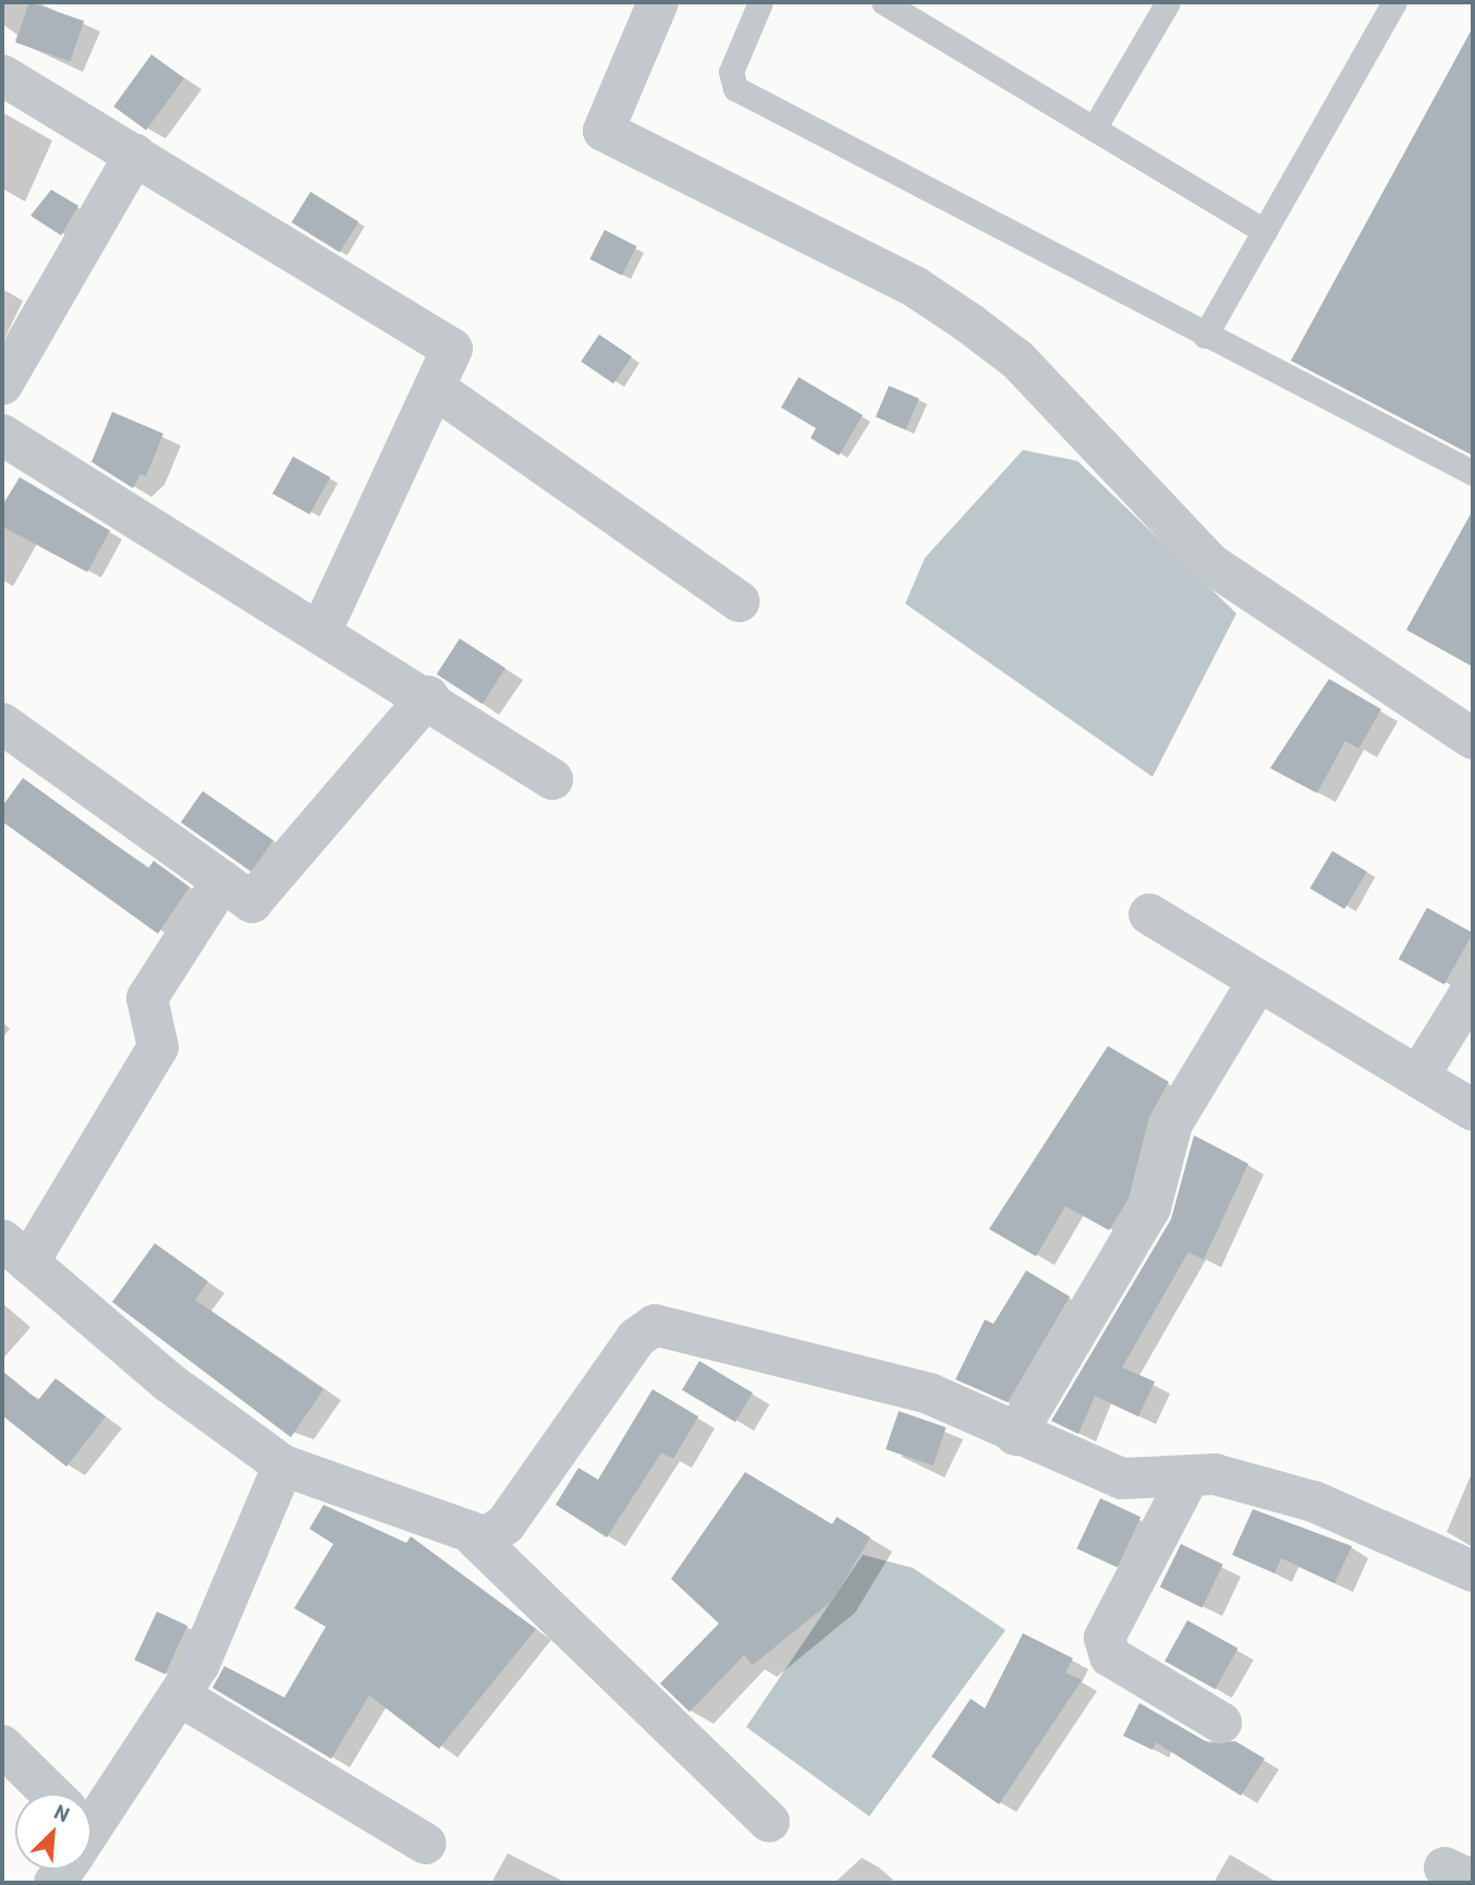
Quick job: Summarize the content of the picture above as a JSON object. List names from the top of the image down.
{
  "north": "top right"
}
